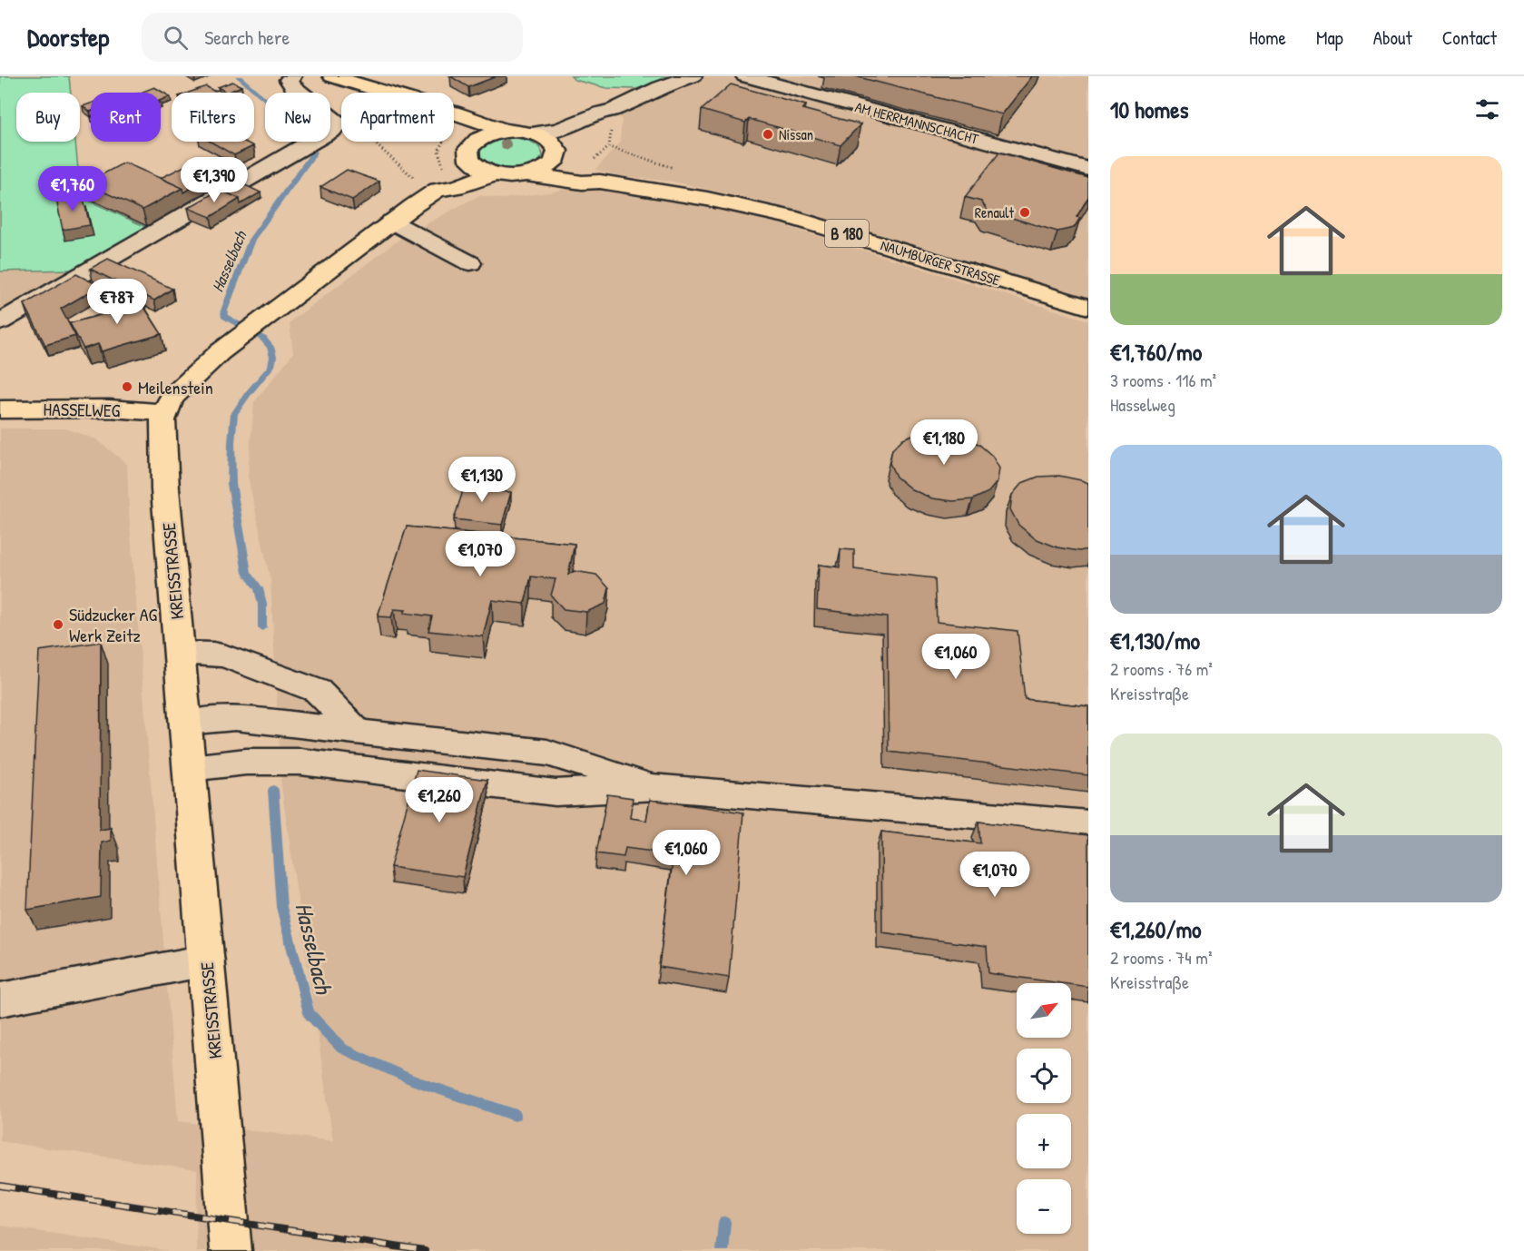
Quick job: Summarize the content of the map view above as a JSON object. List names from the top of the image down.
{
  "streets": {
    "main road": [
      "B 180",
      "NAUMBURGER STRASSE",
      "HASSELWEG",
      "KREISSTRASSE"
    ],
    "street": ["AM HERRMANNSCHACHT"]
  },
  "crossings": [
    ["HASSELWEG", "KREISSTRASSE"]
  ],
  "water": ["Hasselbach"],
  "places": [
    "Nissan",
    "Renault",
    "Meilenstein",
    "Südzucker AG Werk Zeitz"
  ],
  "north": "top right",
  "page": {
    "header": "Doorstep",
    "search": "Search here",
    "nav": [
      "Home",
      "Map",
      "About",
      "Contact"
    ],
    "heading": "10 homes",
    "chip": [
      "Buy",
      "Rent",
      "Filters",
      "New",
      "Apartment"
    ],
    "list": [
      {
        "name": "€1,760/mo",
        "note": "3 rooms · 116 m² · Hasselweg"
      },
      {
        "name": "€1,130/mo",
        "note": "2 rooms · 76 m² · Kreisstraße"
      },
      {
        "name": "€1,260/mo",
        "note": "2 rooms · 74 m² · Kreisstraße"
      }
    ],
    "price": [
      "€1,390",
      "€1,760",
      "€787",
      "€1,180",
      "€1,130",
      "€1,070",
      "€1,060",
      "€1,260",
      "€1,060",
      "€1,070"
    ],
    "map_buttons": ["+", "−"]
  }
}
